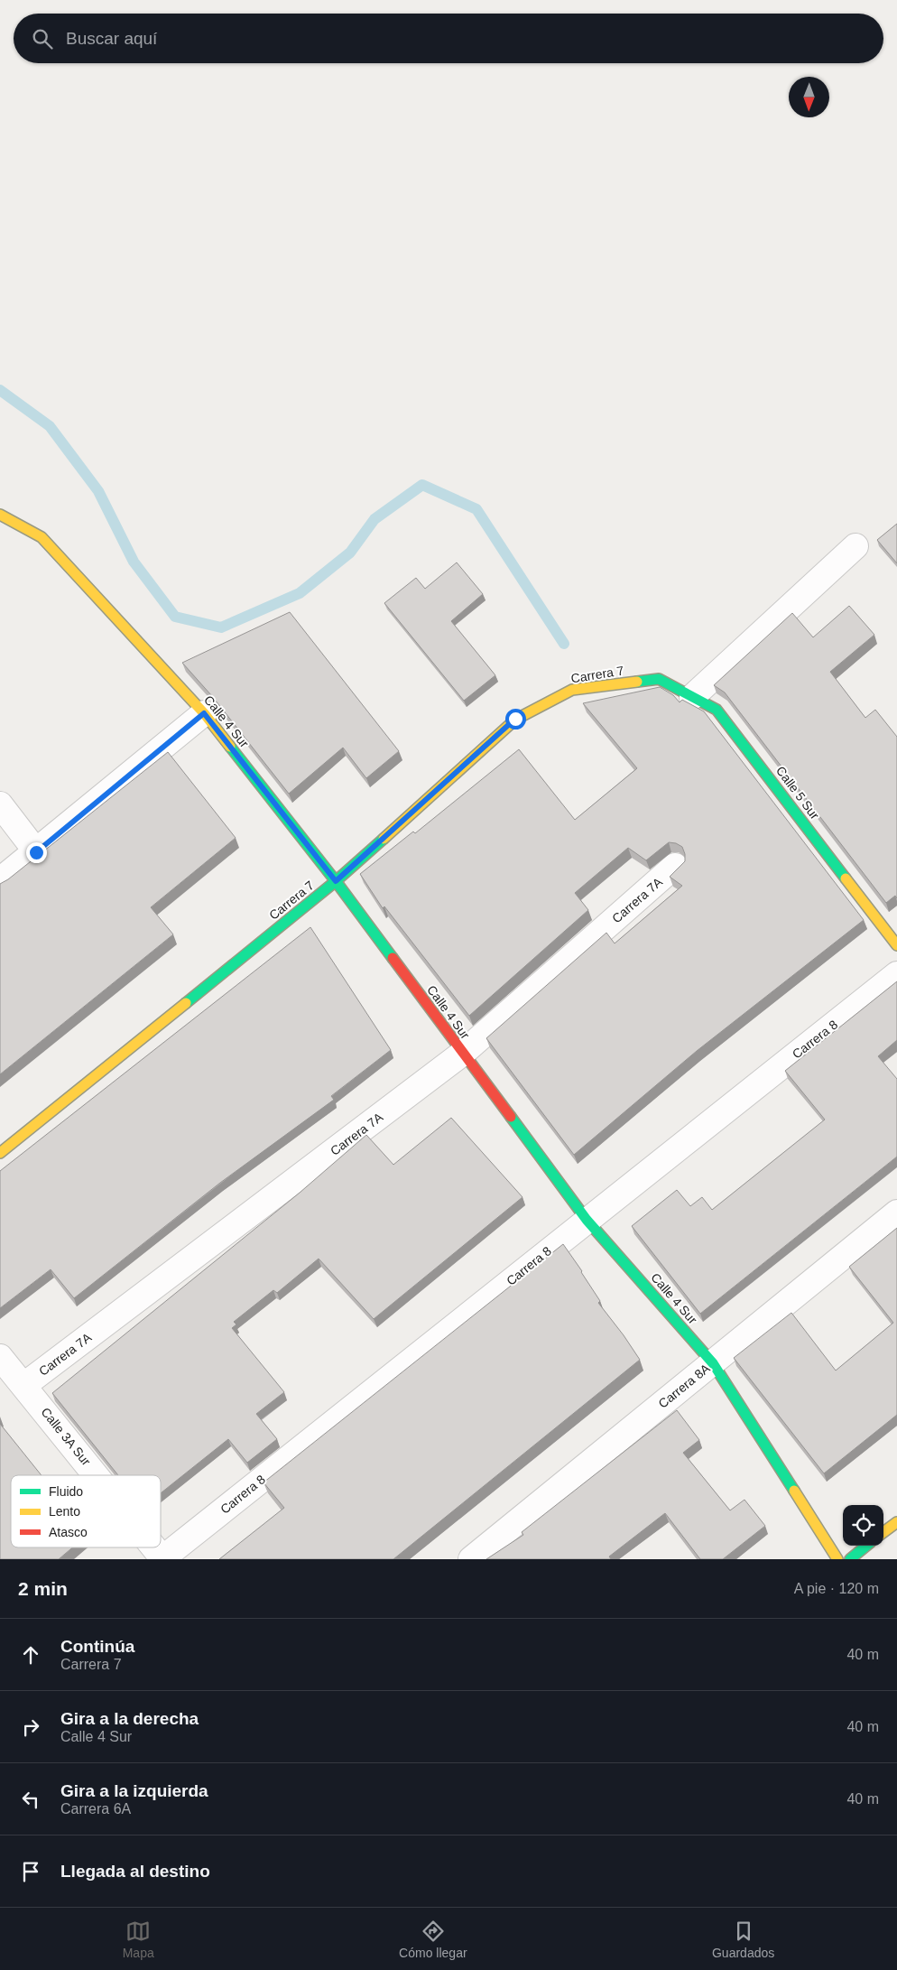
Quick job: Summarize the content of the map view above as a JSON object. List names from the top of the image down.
{
  "streets": {
    "street": [
      "Carrera 7",
      "Calle 4 Sur",
      "Calle 5 Sur",
      "Carrera 7A",
      "Carrera 8",
      "Carrera 8A",
      "Calle 3A Sur"
    ]
  },
  "crossings": [
    ["Carrera 7", "Calle 4 Sur"],
    ["Carrera 7", "Calle 5 Sur"],
    ["Calle 4 Sur", "Carrera 7A"],
    ["Calle 4 Sur", "Carrera 8"],
    ["Calle 4 Sur", "Carrera 8A"],
    ["Carrera 7A", "Calle 3A Sur"],
    ["Carrera 8", "Calle 3A Sur"]
  ],
  "legend": ["Fluido", "Lento", "Atasco"],
  "north": "bottom",
  "page": {
    "search": "Buscar aquí",
    "heading": ["2 min", "A pie · 120 m"],
    "list": [
      ["Continúa", "Carrera 7", "40 m"],
      ["Gira a la derecha", "Calle 4 Sur", "40 m"],
      ["Gira a la izquierda", "Carrera 6A", "40 m"],
      "Llegada al destino"
    ],
    "nav": ["Mapa", "Cómo llegar", "Guardados"]
  }
}
